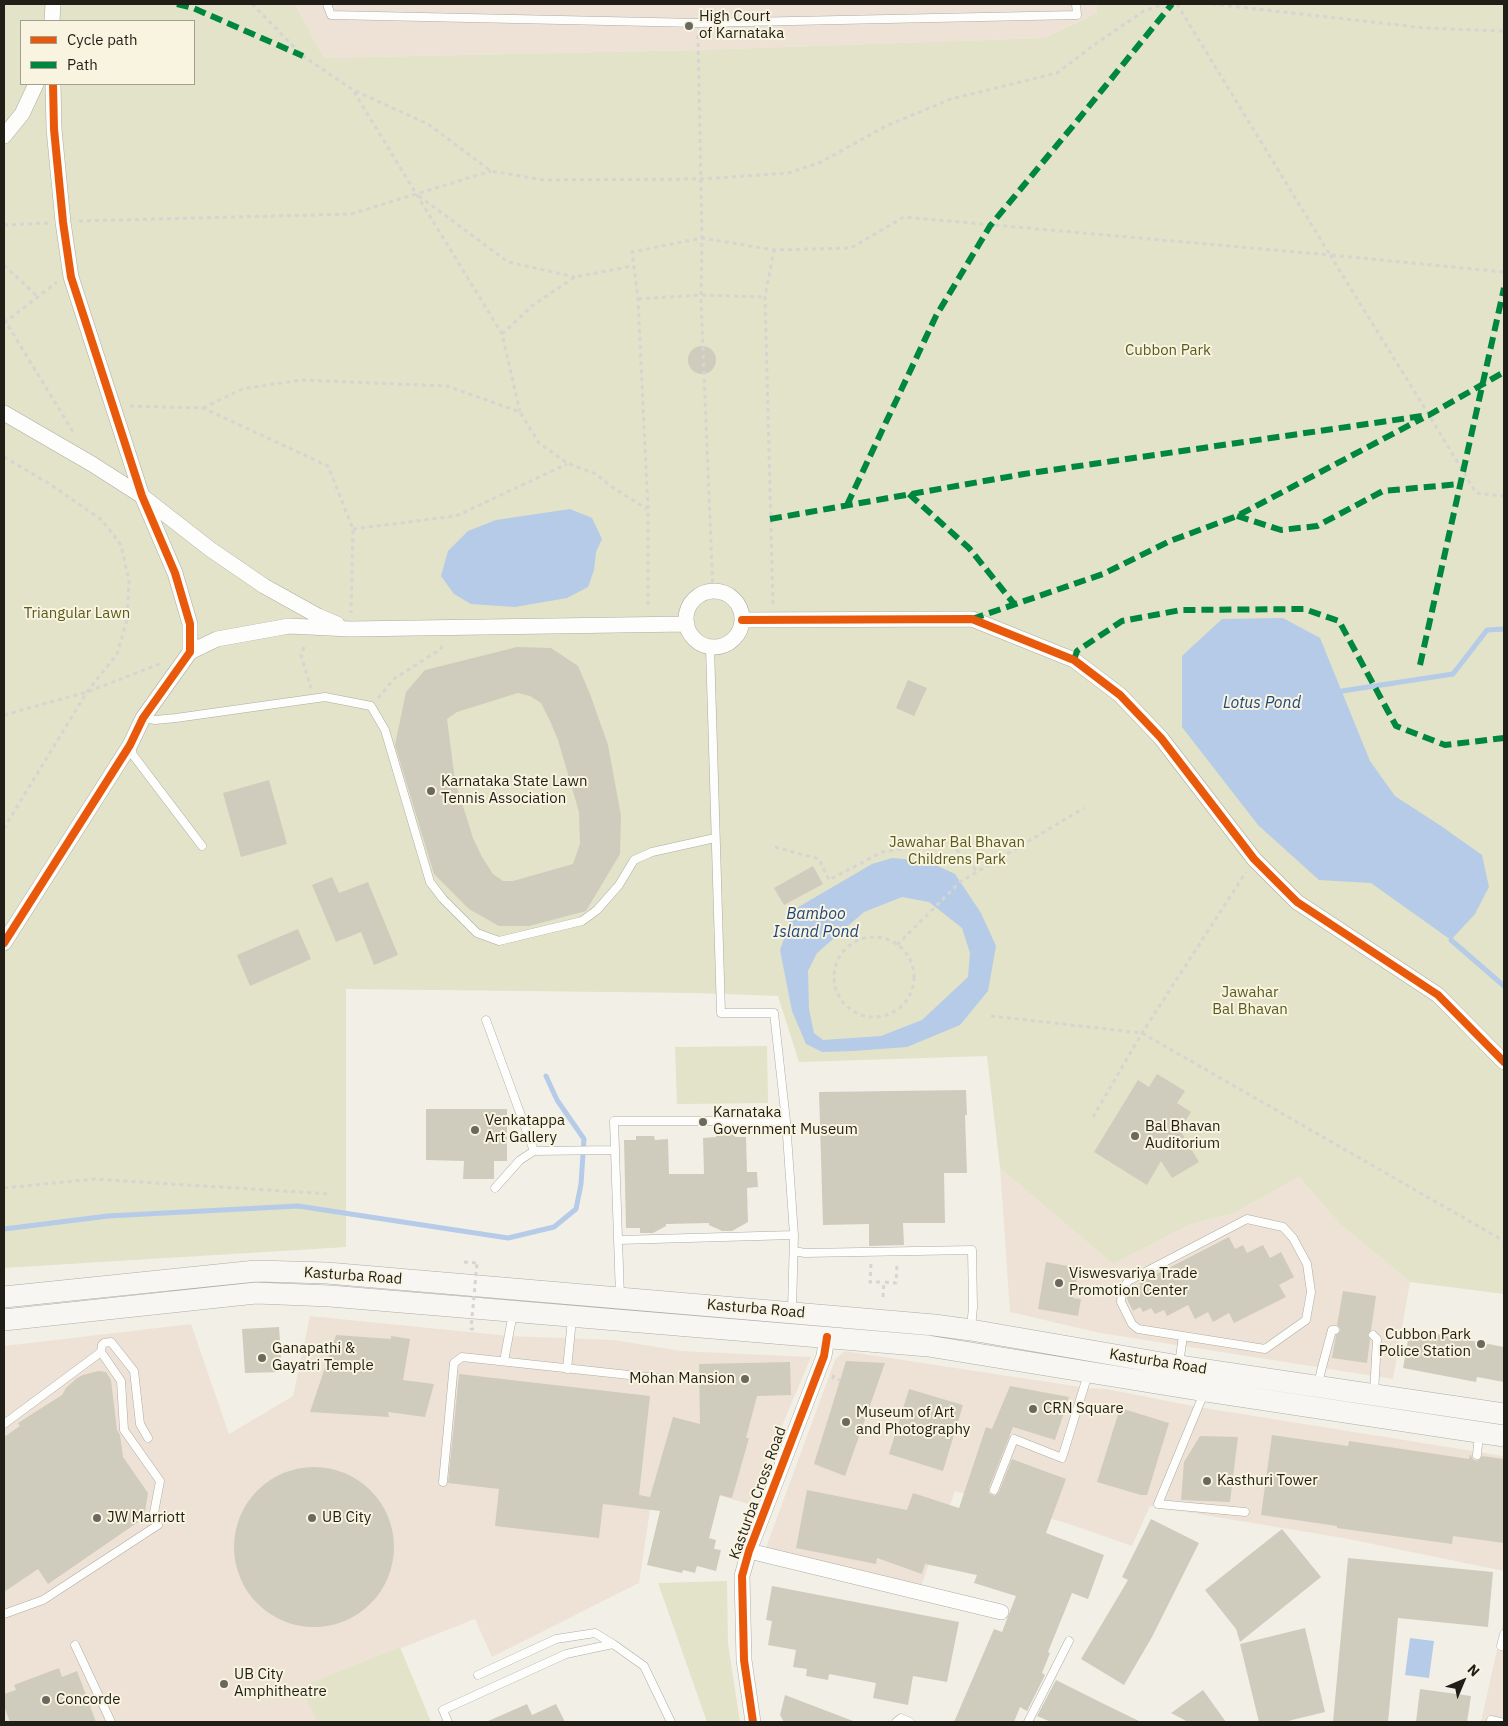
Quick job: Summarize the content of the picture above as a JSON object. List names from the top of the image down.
{
  "streets": {
    "main road": ["Kasturba Road"],
    "street": ["Kasturba Cross Road"]
  },
  "crossings": [
    ["Kasturba Road", "Kasturba Cross Road"]
  ],
  "water": ["Lotus Pond", "Bamboo Island Pond"],
  "parks": [
    "Cubbon Park",
    "Triangular Lawn",
    "Jawahar Bal Bhavan Childrens Park",
    "Jawahar Bal Bhavan"
  ],
  "places": [
    "High Court of Karnataka",
    "Karnataka State Lawn Tennis Association",
    "Karnataka Government Museum",
    "Venkatappa Art Gallery",
    "Bal Bhavan Auditorium",
    "Viswesvariya Trade Promotion Center",
    "Cubbon Park Police Station",
    "Ganapathi & Gayatri Temple",
    "Mohan Mansion",
    "CRN Square",
    "Museum of Art and Photography",
    "Kasthuri Tower",
    "JW Marriott",
    "UB City",
    "UB City Amphitheatre",
    "Concorde"
  ],
  "legend": ["Cycle path", "Path"],
  "north": "top right"
}
